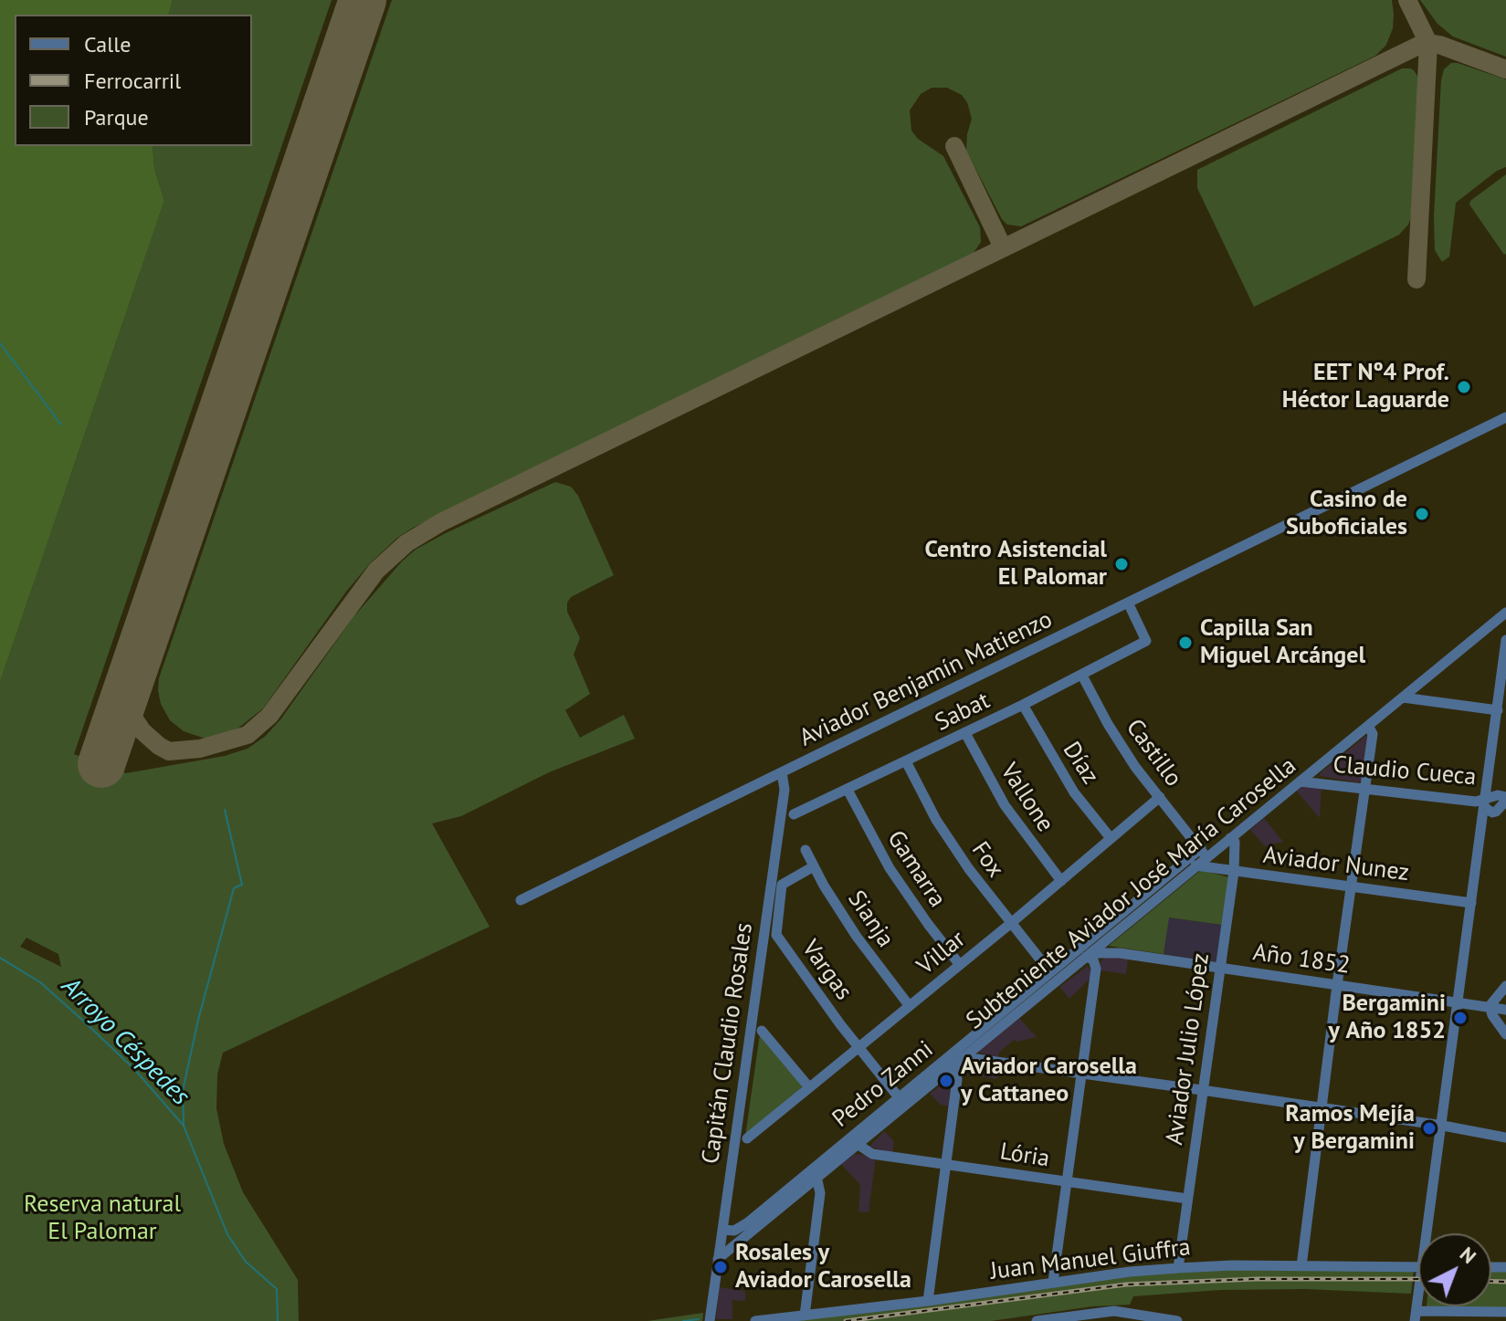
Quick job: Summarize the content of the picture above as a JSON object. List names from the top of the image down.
{
  "streets": {
    "street": [
      "Aviador Benjamín Matienzo",
      "Sabat",
      "Castillo",
      "Díaz",
      "Claudio Cueca",
      "Vallone",
      "Fox",
      "Aviador Nunez",
      "Gamarra",
      "Subteniente Aviador José María Carosella",
      "Sianja",
      "Villar",
      "Año 1852",
      "Vargas",
      "Capitán Claudio Rosales",
      "Aviador Julio López",
      "Pedro Zanni",
      "Lória",
      "Juan Manuel Giuffra"
    ]
  },
  "crossings": [
    ["Aviador Benjamín Matienzo", "Sabat"],
    ["Aviador Benjamín Matienzo", "Capitán Claudio Rosales"],
    ["Sabat", "Castillo"],
    ["Sabat", "Díaz"],
    ["Sabat", "Vallone"],
    ["Sabat", "Fox"],
    ["Sabat", "Gamarra"],
    ["Castillo", "Aviador Nunez"],
    ["Castillo", "Subteniente Aviador José María Carosella"],
    ["Castillo", "Villar"],
    ["Castillo", "Pedro Zanni"],
    ["Díaz", "Villar"],
    ["Claudio Cueca", "Subteniente Aviador José María Carosella"],
    ["Vallone", "Villar"],
    ["Fox", "Villar"],
    ["Fox", "Pedro Zanni"],
    ["Aviador Nunez", "Subteniente Aviador José María Carosella"],
    ["Aviador Nunez", "Aviador Julio López"],
    ["Aviador Nunez", "Pedro Zanni"],
    ["Gamarra", "Villar"],
    ["Subteniente Aviador José María Carosella", "Año 1852"],
    ["Subteniente Aviador José María Carosella", "Capitán Claudio Rosales"],
    ["Subteniente Aviador José María Carosella", "Aviador Julio López"],
    ["Subteniente Aviador José María Carosella", "Pedro Zanni"],
    ["Subteniente Aviador José María Carosella", "Lória"],
    ["Sianja", "Villar"],
    ["Sianja", "Vargas"],
    ["Villar", "Vargas"],
    ["Año 1852", "Aviador Julio López"],
    ["Vargas", "Pedro Zanni"],
    ["Capitán Claudio Rosales", "Pedro Zanni"],
    ["Aviador Julio López", "Lória"],
    ["Aviador Julio López", "Juan Manuel Giuffra"]
  ],
  "water": ["Arroyo Céspedes"],
  "parks": ["Reserva natural El Palomar"],
  "places": [
    "EET Nº4 Prof. Héctor Laguarde",
    "Casino de Suboficiales",
    "Centro Asistencial El Palomar",
    "Capilla San Miguel Arcángel",
    "Bergamini y Año 1852",
    "Aviador Carosella y Cattaneo",
    "Ramos Mejía y Bergamini",
    "Rosales y Aviador Carosella"
  ],
  "legend": ["Calle", "Ferrocarril", "Parque"],
  "north": "top right"
}
